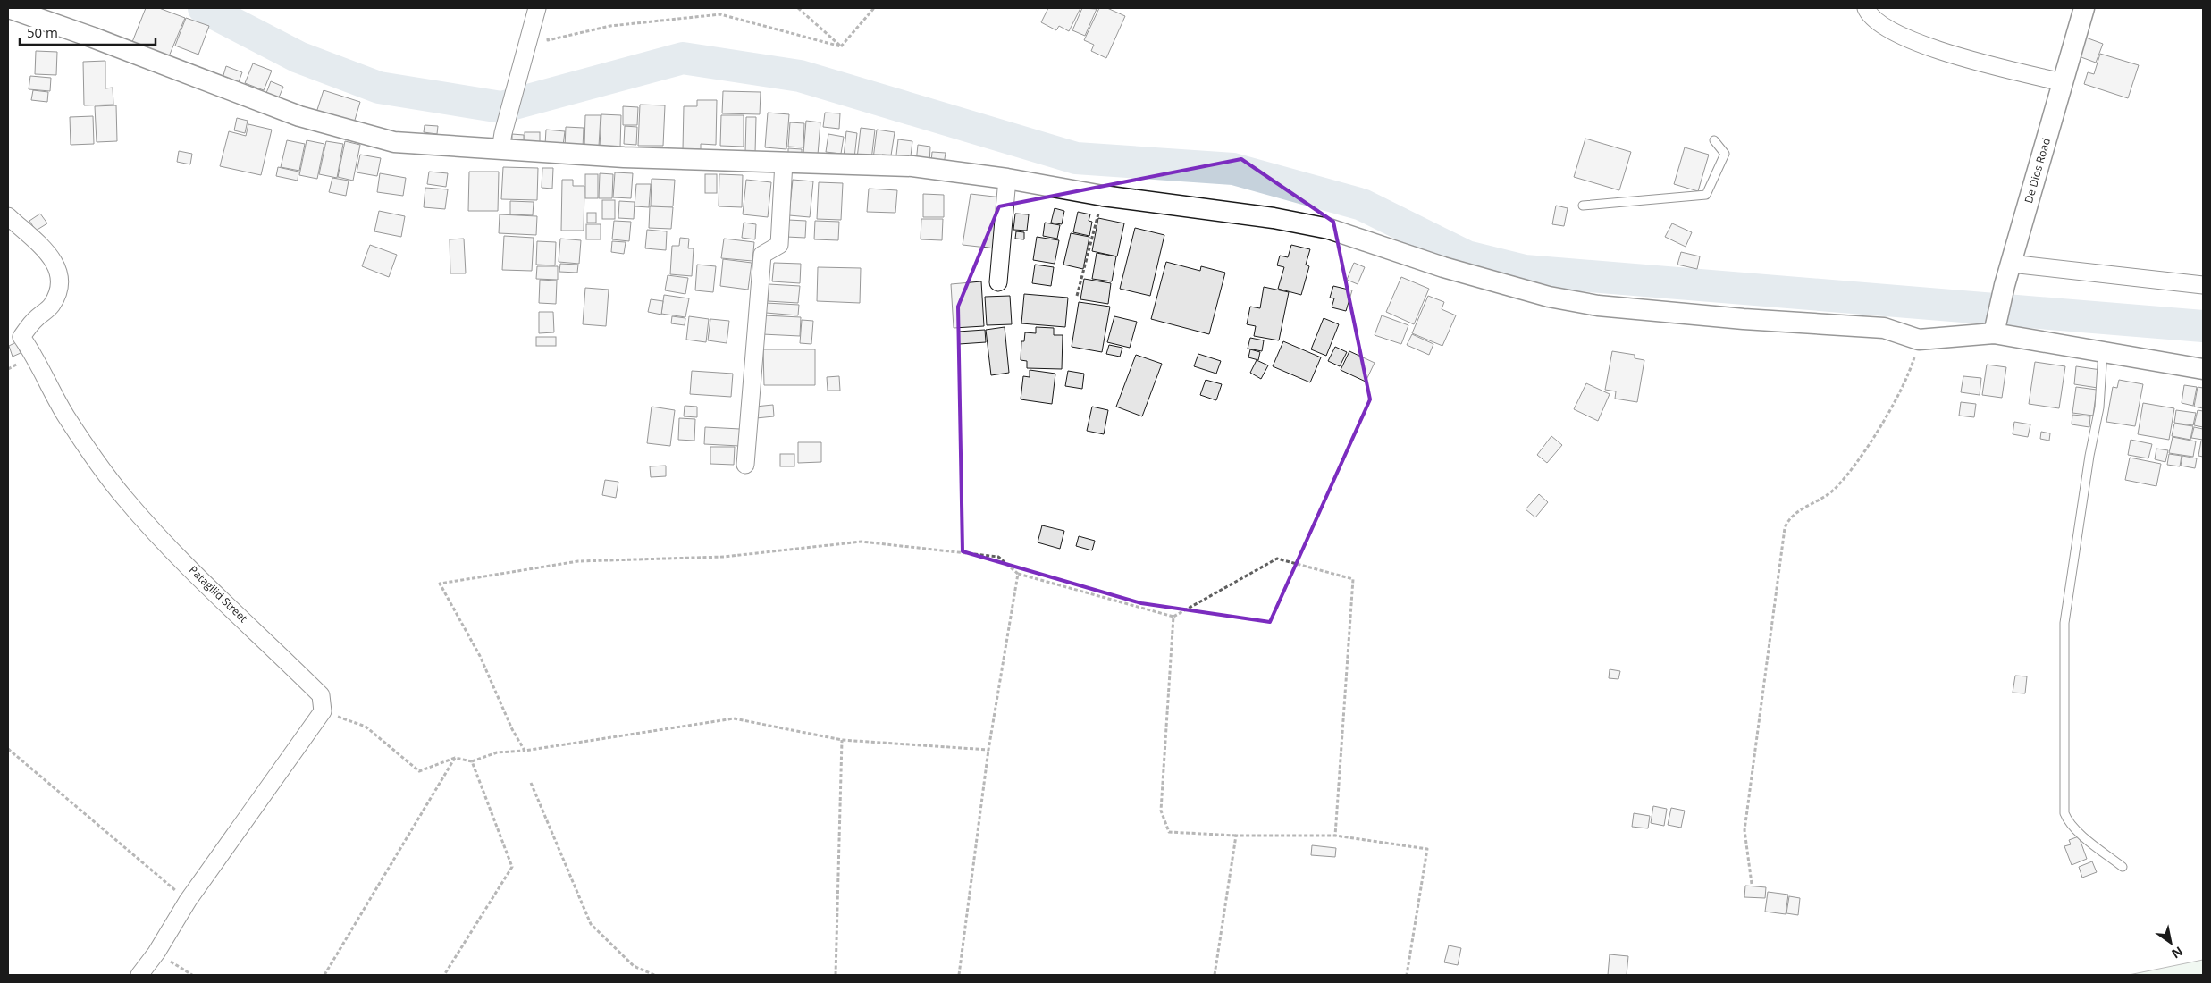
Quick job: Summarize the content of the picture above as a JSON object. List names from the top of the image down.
{
  "streets": {
    "street": ["De Dios Road", "Patagilid Street"]
  },
  "scale_bar": "50 m",
  "north": "bottom right"
}
